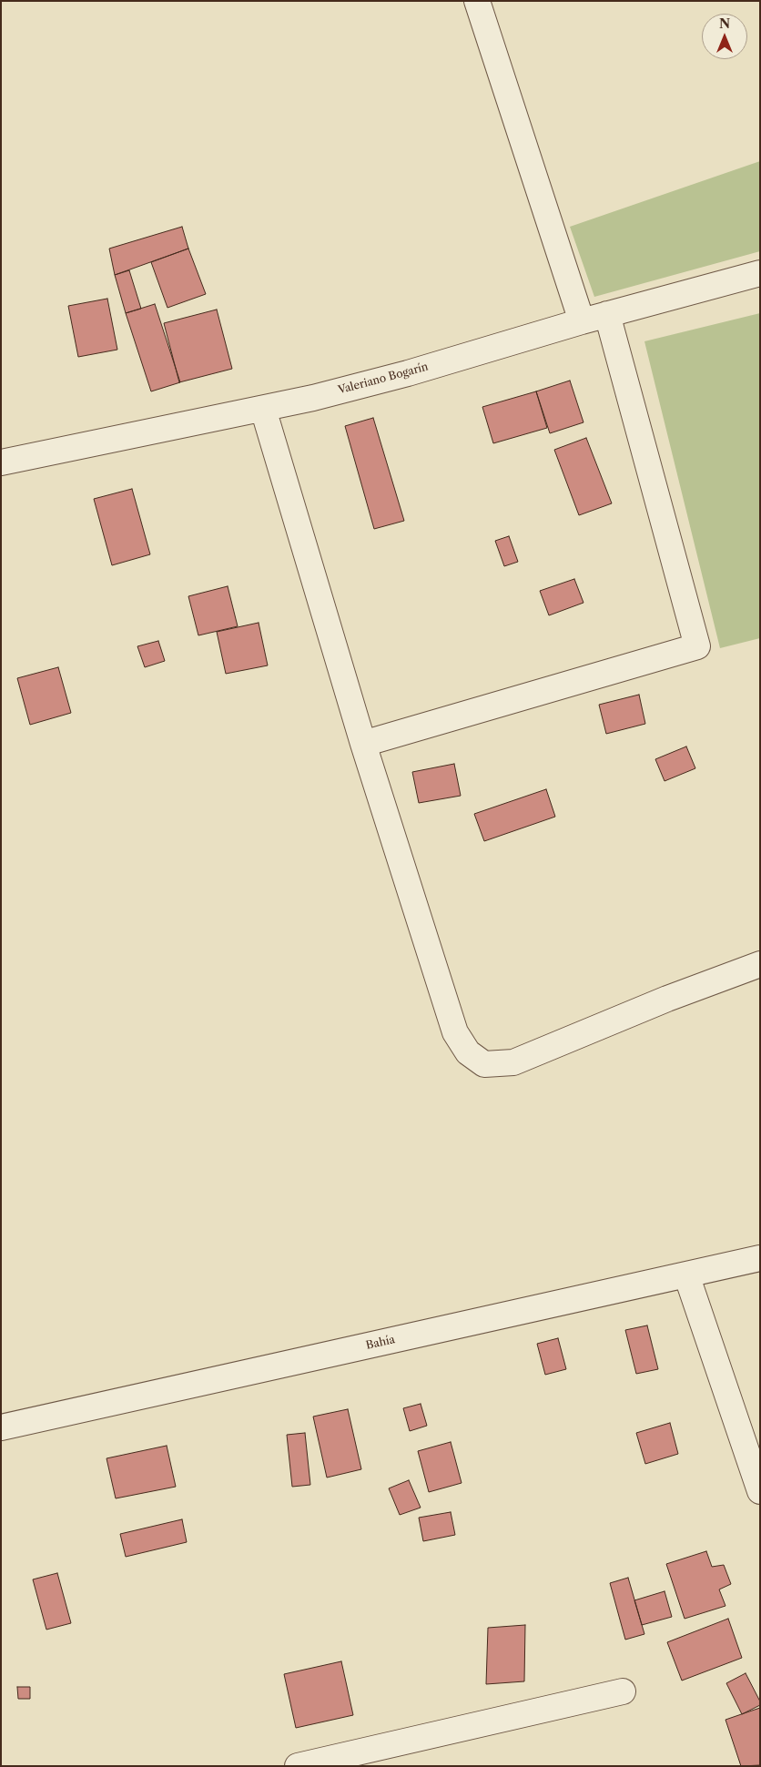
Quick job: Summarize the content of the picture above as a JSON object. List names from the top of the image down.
{
  "streets": {
    "street": ["Valeriano Bogarín", "Bahía"]
  },
  "north": "top"
}
